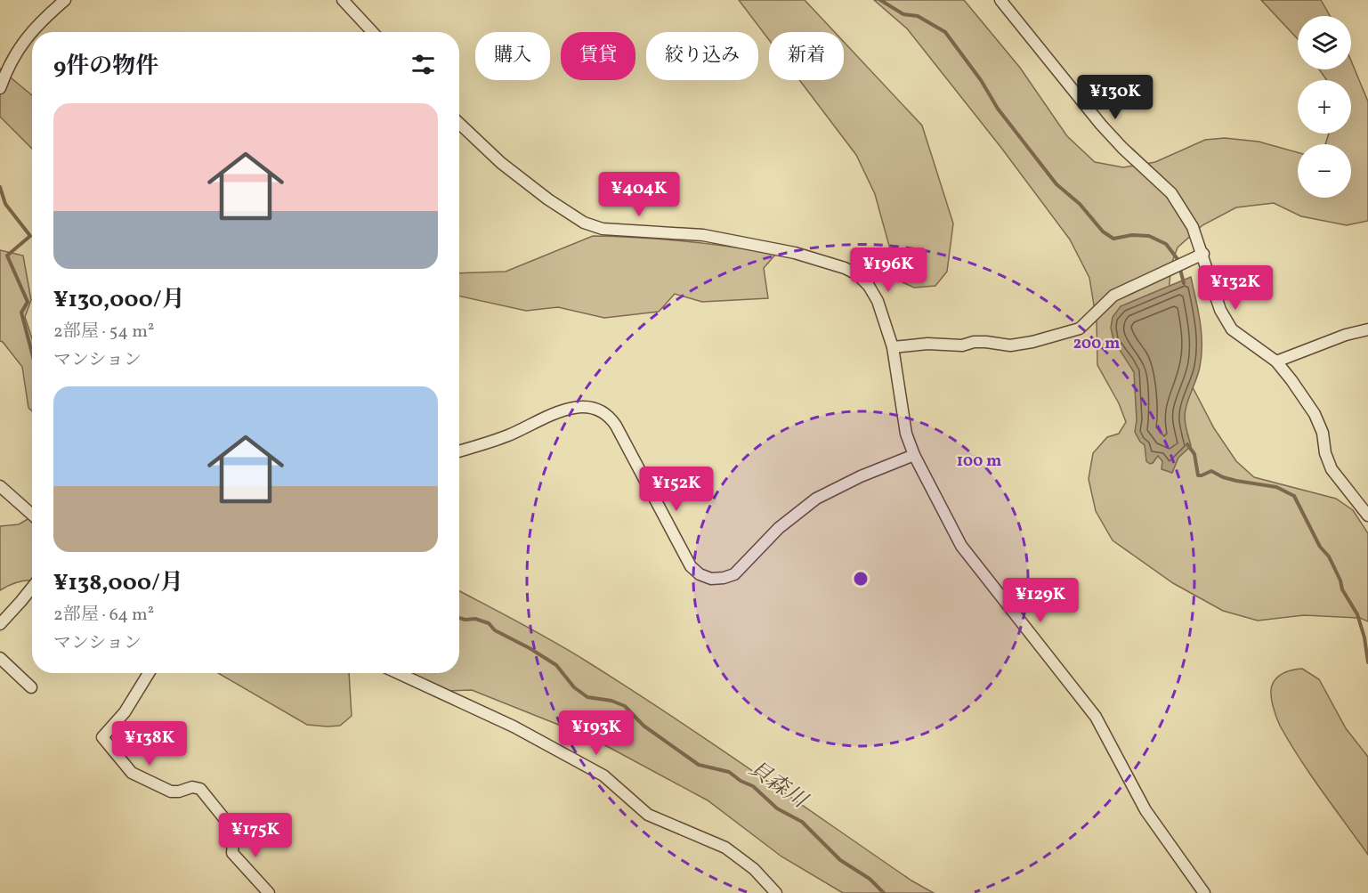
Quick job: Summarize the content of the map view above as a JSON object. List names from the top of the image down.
{
  "water": ["貝森川"],
  "page": {
    "map_buttons": ["+", "−"],
    "chip": [
      "購入",
      "賃貸",
      "絞り込み",
      "新着"
    ],
    "heading": "9件の物件",
    "price": [
      "¥130K",
      "¥404K",
      "¥196K",
      "¥132K",
      "¥152K",
      "¥129K",
      "¥193K",
      "¥138K",
      "¥175K"
    ],
    "list": [
      {
        "name": "¥130,000/月",
        "note": "2部屋 · 54 m² · マンション"
      },
      {
        "name": "¥138,000/月",
        "note": "2部屋 · 64 m² · マンション"
      }
    ]
  },
  "rings": ["200 m", "100 m"]
}
